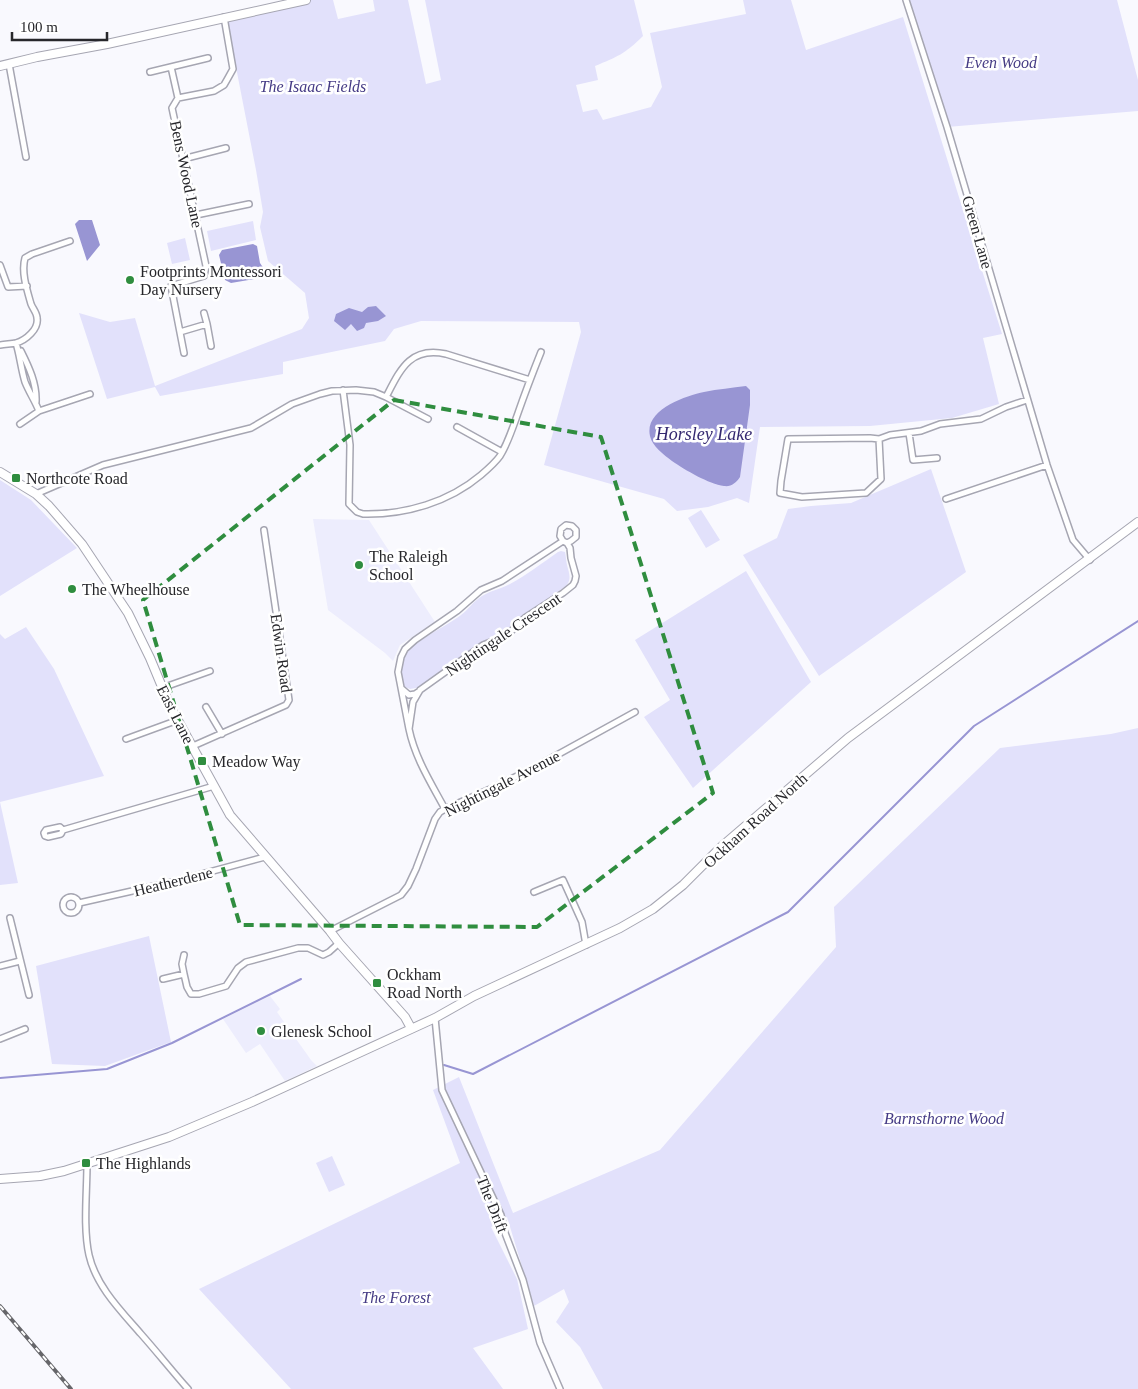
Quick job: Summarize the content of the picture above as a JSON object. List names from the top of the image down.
{
  "streets": {
    "main road": ["East Lane", "Ockham Road North"],
    "street": [
      "Bens Wood Lane",
      "Green Lane",
      "Nightingale Crescent",
      "Edwin Road",
      "Nightingale Avenue",
      "Heatherdene",
      "The Drift"
    ]
  },
  "crossings": [
    ["Green Lane", "Ockham Road North"],
    ["Nightingale Crescent", "Nightingale Avenue"],
    ["Edwin Road", "East Lane"],
    ["East Lane", "Nightingale Avenue"],
    ["East Lane", "Ockham Road North"],
    ["East Lane", "Heatherdene"],
    ["Ockham Road North", "The Drift"]
  ],
  "water": ["Horsley Lake"],
  "parks": [
    "Even Wood",
    "The Isaac Fields",
    "Barnsthorne Wood",
    "The Forest"
  ],
  "places": {
    "other": [
      "Footprints Montessori Day Nursery",
      "The Raleigh School",
      "The Wheelhouse",
      "Glenesk School"
    ],
    "transit": [
      "Northcote Road",
      "Meadow Way",
      "Ockham Road North",
      "The Highlands"
    ]
  },
  "scale_bar": "100 m"
}
